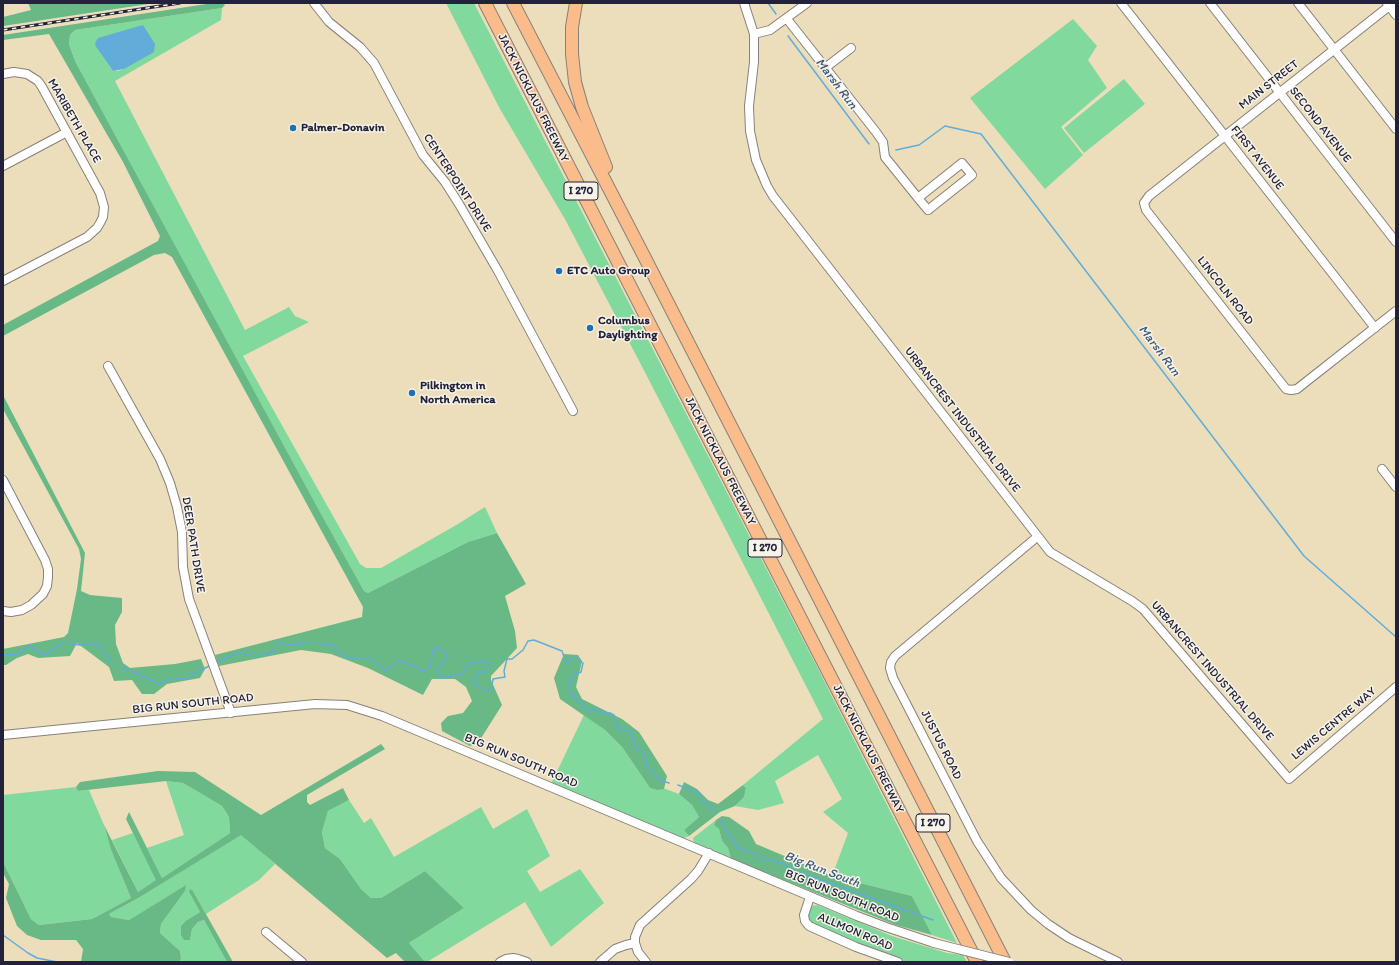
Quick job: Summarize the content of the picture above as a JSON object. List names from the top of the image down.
{
  "streets": {
    "highway": ["JACK NICKLAUS FREEWAY", "I 270"],
    "street": [
      "MAIN STREET",
      "MARIBETH PLACE",
      "SECOND AVENUE",
      "FIRST AVENUE",
      "CENTERPOINT DRIVE",
      "LINCOLN ROAD",
      "URBANCREST INDUSTRIAL DRIVE",
      "DEER PATH DRIVE",
      "BIG RUN SOUTH ROAD",
      "LEWIS CENTRE WAY",
      "JUSTUS ROAD",
      "ALLMON ROAD"
    ]
  },
  "crossings": [
    ["MAIN STREET", "SECOND AVENUE"],
    ["MAIN STREET", "FIRST AVENUE"],
    ["MAIN STREET", "LINCOLN ROAD"],
    ["FIRST AVENUE", "LINCOLN ROAD"],
    ["URBANCREST INDUSTRIAL DRIVE", "LEWIS CENTRE WAY"],
    ["URBANCREST INDUSTRIAL DRIVE", "JUSTUS ROAD"],
    ["DEER PATH DRIVE", "BIG RUN SOUTH ROAD"],
    ["BIG RUN SOUTH ROAD", "ALLMON ROAD"]
  ],
  "water": ["Marsh Run", "Big Run South"],
  "places": [
    "Palmer-Donavin",
    "ETC Auto Group",
    "Columbus Daylighting",
    "Pilkington in North America"
  ]
}
